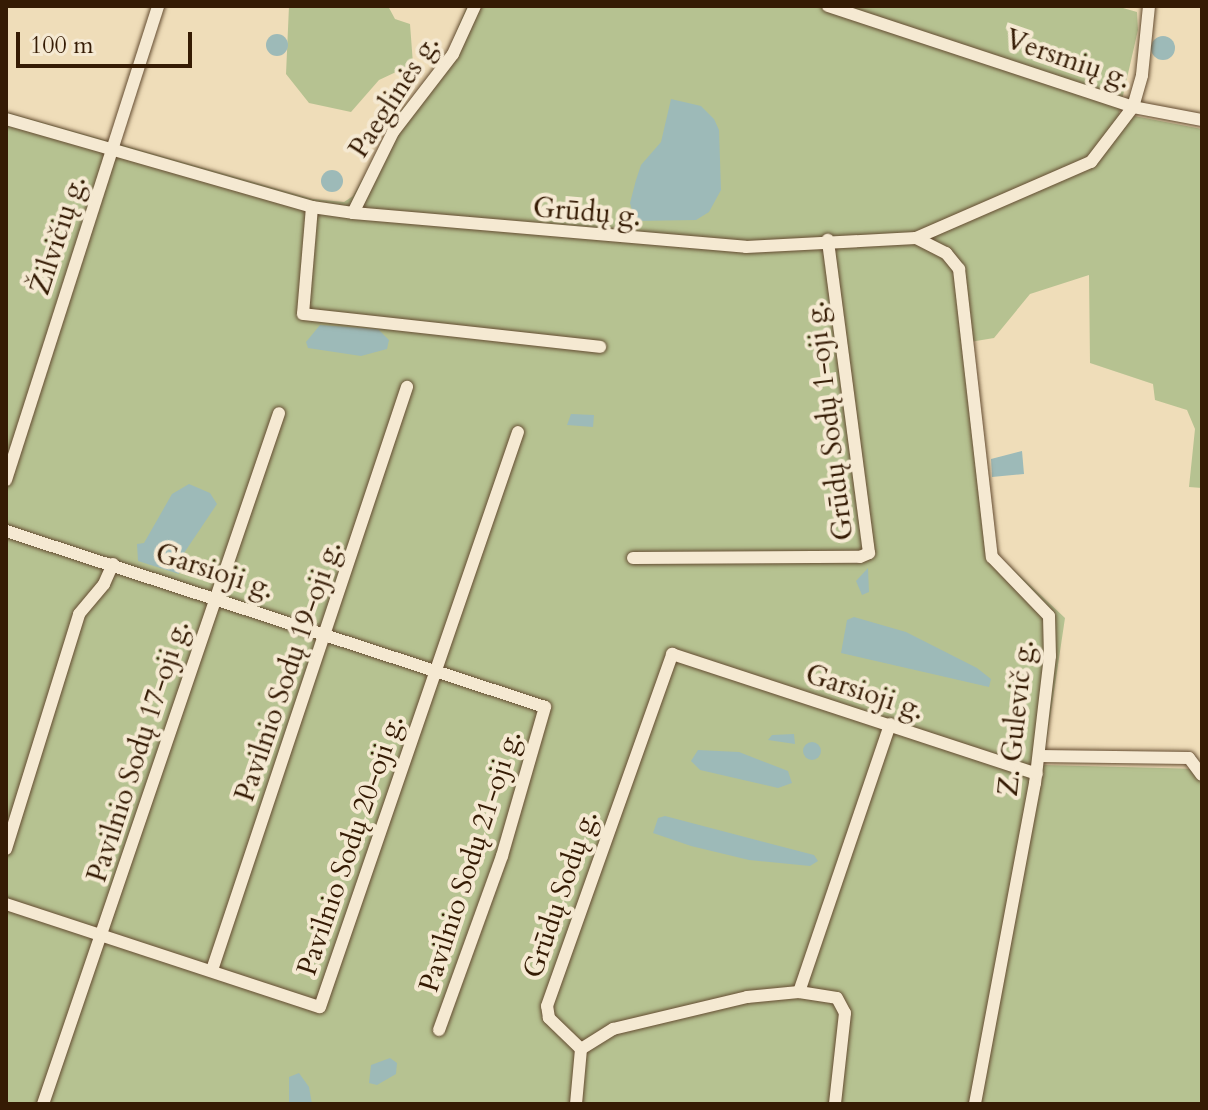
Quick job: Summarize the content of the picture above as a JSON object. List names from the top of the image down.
{
  "streets": {
    "street": [
      "Versmių g.",
      "Paeglinės g.",
      "Grūdų g.",
      "Žilvičių g.",
      "Grūdų Sodų 1-oji g.",
      "Garsioji g.",
      "Pavilnio Sodų 19-oji g.",
      "Z. Gulevič g.",
      "Pavilnio Sodų 17-oji g.",
      "Pavilnio Sodų 20-oji g.",
      "Pavilnio Sodų 21-oji g.",
      "Grūdų Sodų g."
    ]
  },
  "crossings": [
    ["Versmių g.", "Grūdų g."],
    ["Paeglinės g.", "Grūdų g."],
    ["Grūdų g.", "Žilvičių g."],
    ["Grūdų g.", "Grūdų Sodų 1-oji g."],
    ["Grūdų g.", "Z. Gulevič g."],
    ["Garsioji g.", "Pavilnio Sodų 19-oji g."],
    ["Garsioji g.", "Z. Gulevič g."],
    ["Garsioji g.", "Pavilnio Sodų 17-oji g."],
    ["Garsioji g.", "Pavilnio Sodų 20-oji g."],
    ["Garsioji g.", "Pavilnio Sodų 21-oji g."],
    ["Garsioji g.", "Grūdų Sodų g."],
    ["Pavilnio Sodų 19-oji g.", "Pavilnio Sodų 20-oji g."],
    ["Pavilnio Sodų 17-oji g.", "Pavilnio Sodų 20-oji g."]
  ],
  "scale_bar": "100 m"
}
